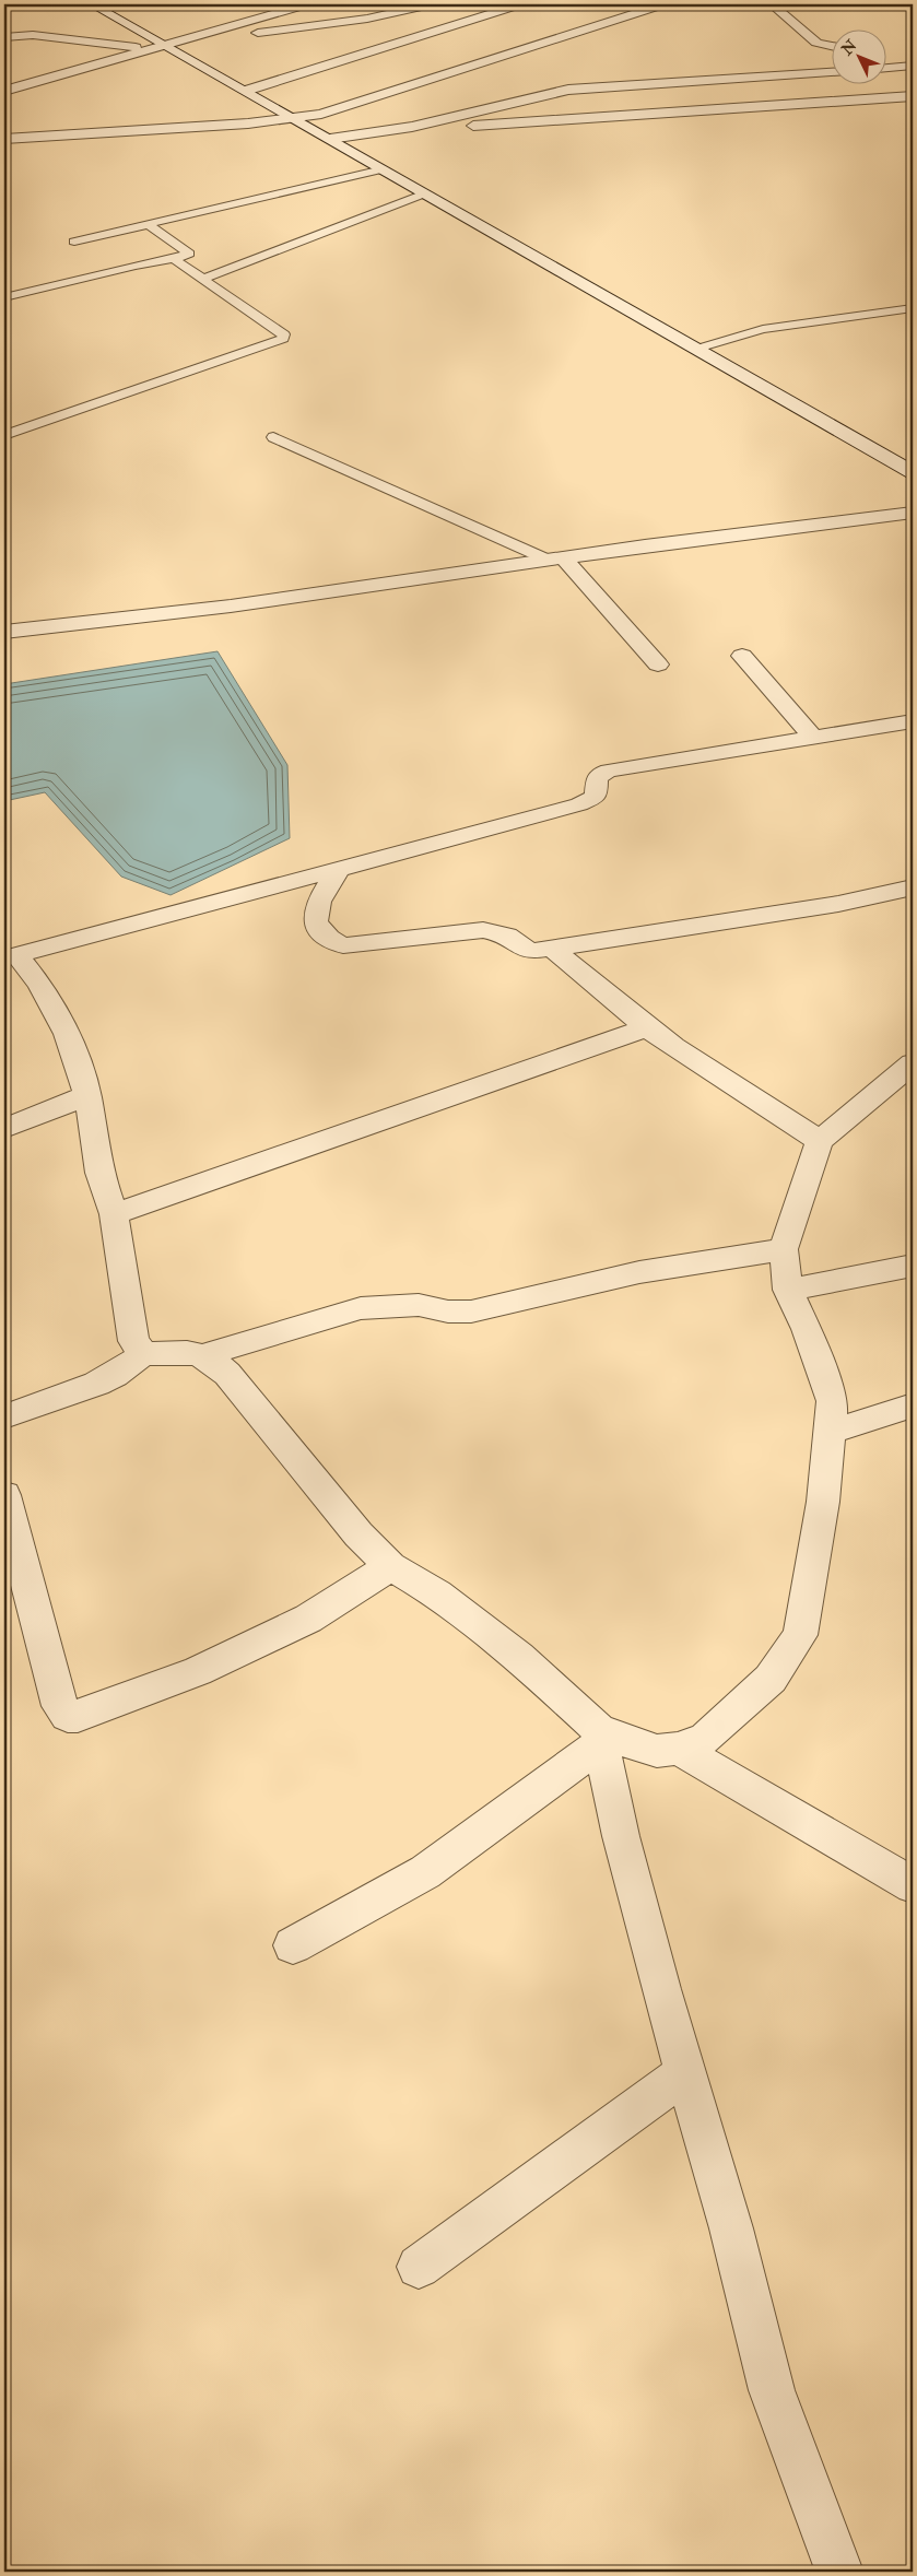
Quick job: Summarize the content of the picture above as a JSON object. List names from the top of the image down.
{
  "north": "top left"
}
